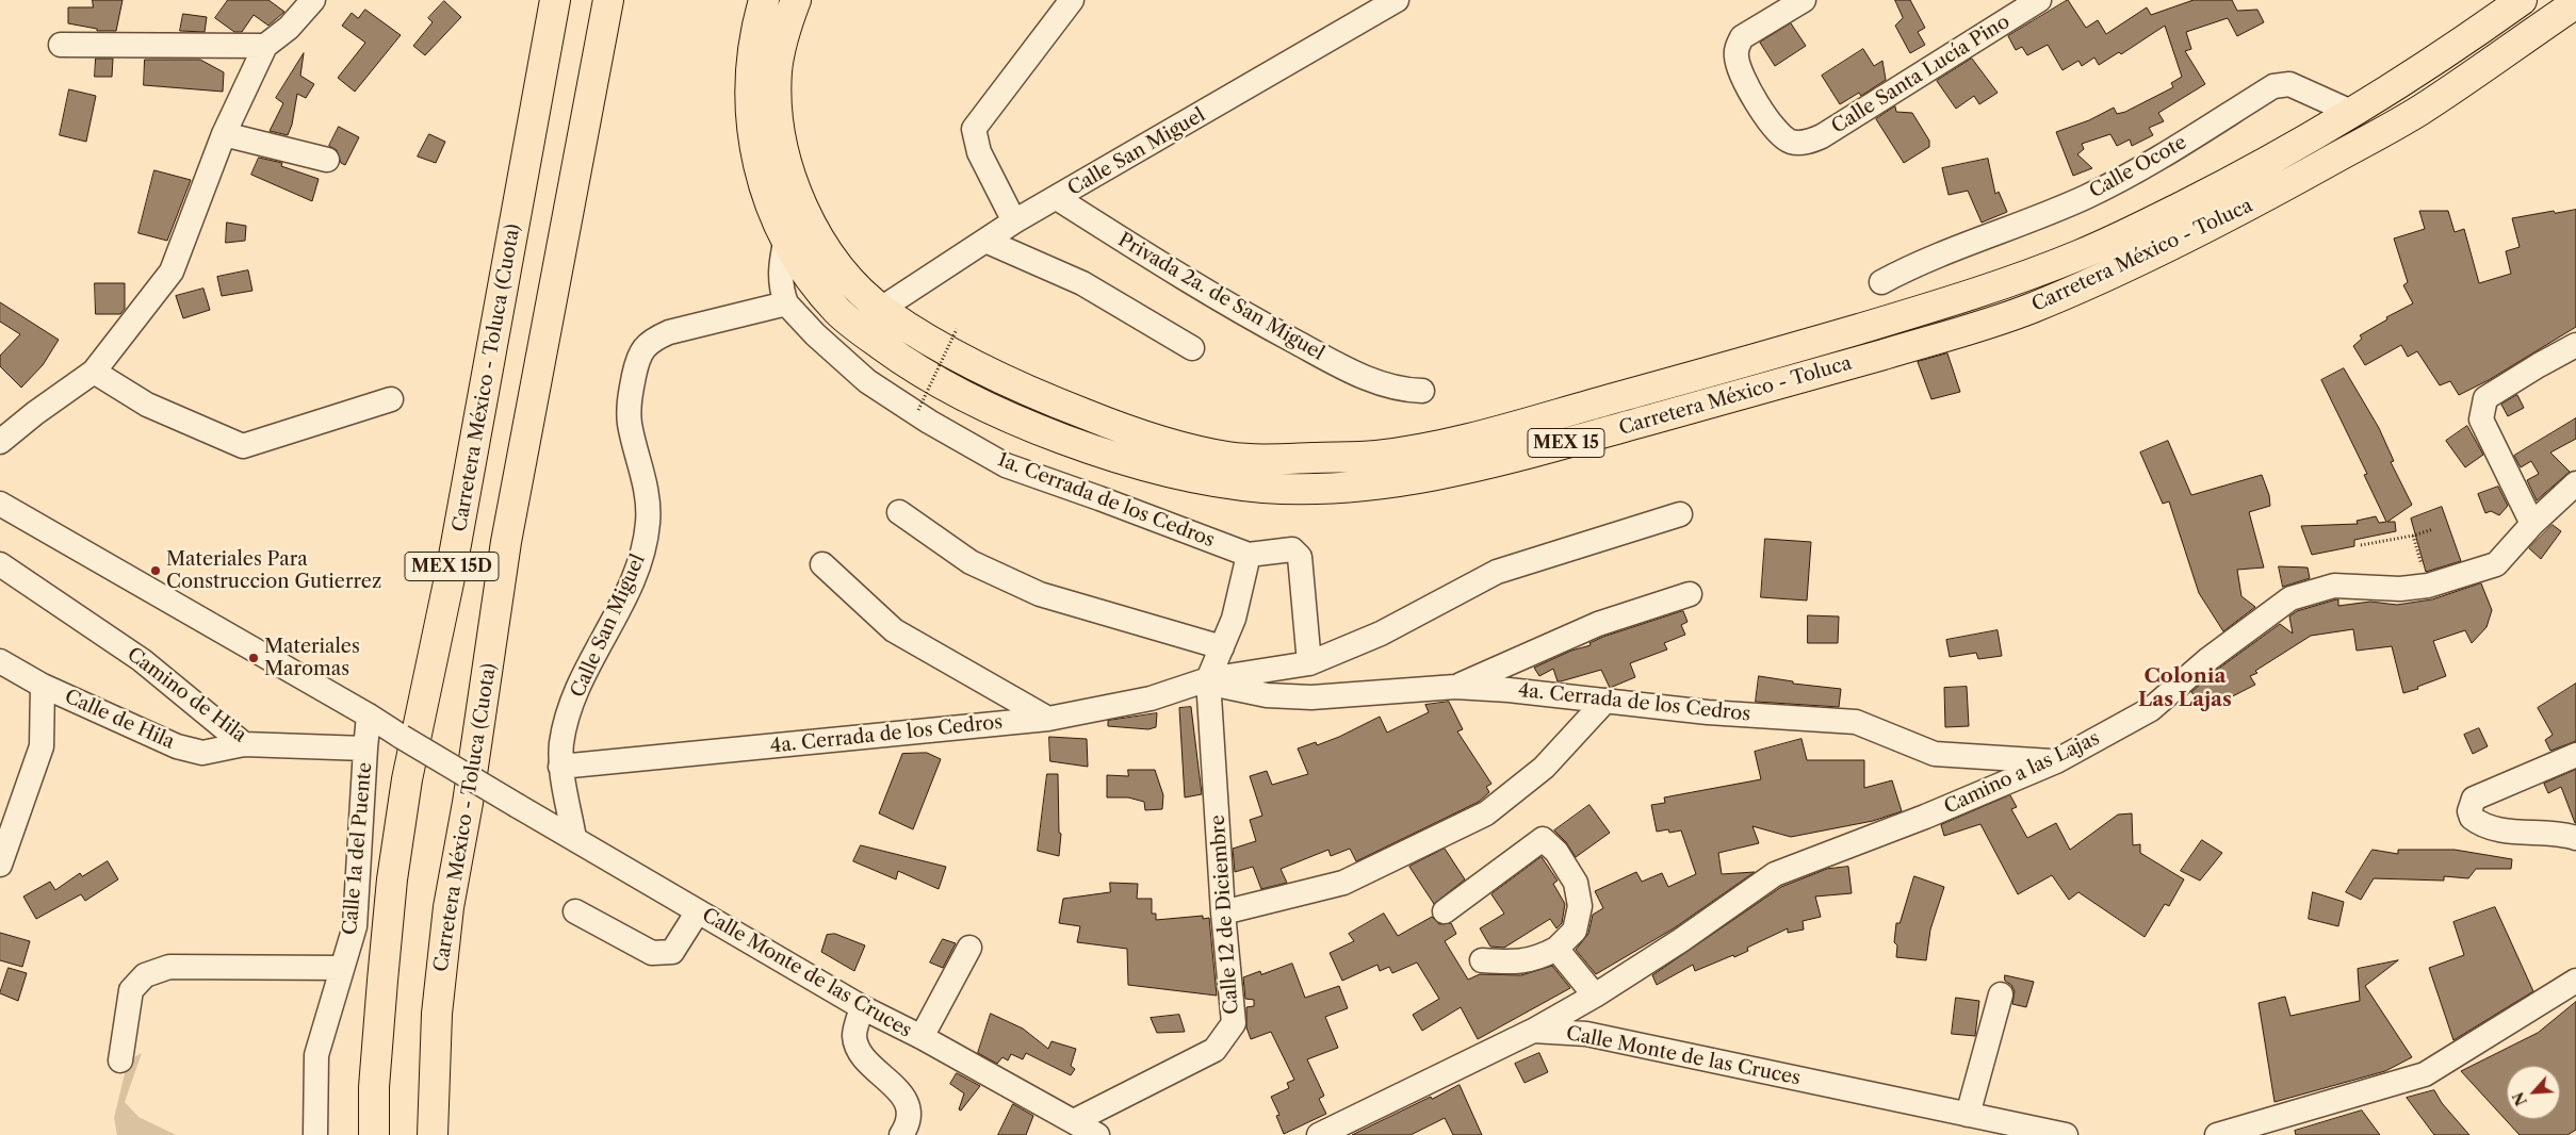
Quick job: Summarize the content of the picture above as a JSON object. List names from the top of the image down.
{
  "streets": {
    "main road": [
      "Carretera México - Toluca",
      "Carretera México - Toluca (Cuota)",
      "MEX 15",
      "MEX 15D"
    ],
    "street": [
      "Calle Santa Lucía Pino",
      "Calle San Miguel",
      "Calle Ocote",
      "Privada 2a. de San Miguel",
      "1a. Cerrada de los Cedros",
      "Camino de Hila",
      "4a. Cerrada de los Cedros",
      "Calle de Hila",
      "Camino a las Lajas",
      "Calle 1a del Puente",
      "Calle 12 de Diciembre",
      "Calle Monte de las Cruces"
    ]
  },
  "crossings": [
    ["Calle San Miguel", "Carretera México - Toluca"],
    ["Calle San Miguel", "Privada 2a. de San Miguel"],
    ["Calle San Miguel", "1a. Cerrada de los Cedros"],
    ["Calle San Miguel", "4a. Cerrada de los Cedros"],
    ["Calle San Miguel", "Calle Monte de las Cruces"],
    ["Calle Ocote", "Carretera México - Toluca"],
    ["Camino de Hila", "Calle de Hila"],
    ["Camino de Hila", "Calle 1a del Puente"],
    ["4a. Cerrada de los Cedros", "Camino a las Lajas"],
    ["4a. Cerrada de los Cedros", "Calle 12 de Diciembre"],
    ["Camino a las Lajas", "Calle Monte de las Cruces"],
    ["Calle 12 de Diciembre", "Calle Monte de las Cruces"]
  ],
  "districts": ["Colonia Las Lajas"],
  "places": ["Materiales Para Construccion Gutierrez", "Materiales Maromas"],
  "north": "bottom left"
}
